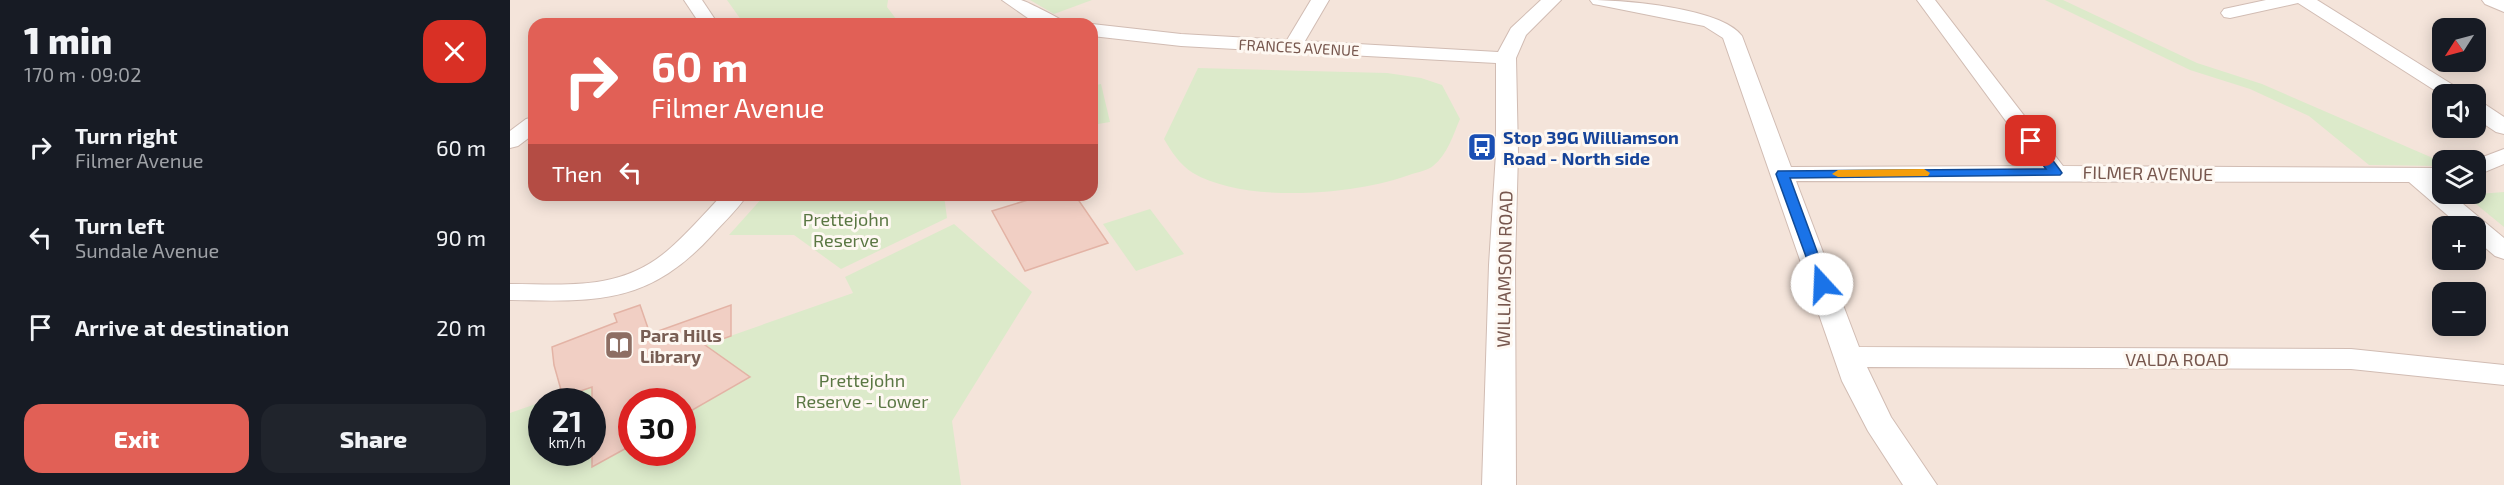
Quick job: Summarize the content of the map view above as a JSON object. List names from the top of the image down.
{
  "streets": {
    "street": [
      "FRANCES AVENUE",
      "FILMER AVENUE",
      "WILLIAMSON ROAD",
      "VALDA ROAD"
    ]
  },
  "crossings": [
    ["FRANCES AVENUE", "WILLIAMSON ROAD"]
  ],
  "parks": ["Prettejohn Reserve", "Prettejohn Reserve - Lower"],
  "places": {
    "bus stop": ["Stop 39G Williamson Road - North side"],
    "library": ["Para Hills Library"]
  },
  "north": "bottom left",
  "page": {
    "heading": ["1 min", "170 m · 09:02"],
    "map_buttons": ["+", "−"],
    "turn": ["60 m", "Filmer Avenue"],
    "list": [
      {
        "name": "Turn right",
        "note": "Filmer Avenue",
        "value": "60 m"
      },
      {
        "name": "Turn left",
        "note": "Sundale Avenue",
        "value": "90 m"
      },
      {
        "name": "Arrive at destination",
        "value": "20 m"
      }
    ],
    "then": "Then",
    "speed": "21 km/h",
    "limit": "30",
    "buttons": ["Exit", "Share"]
  }
}
